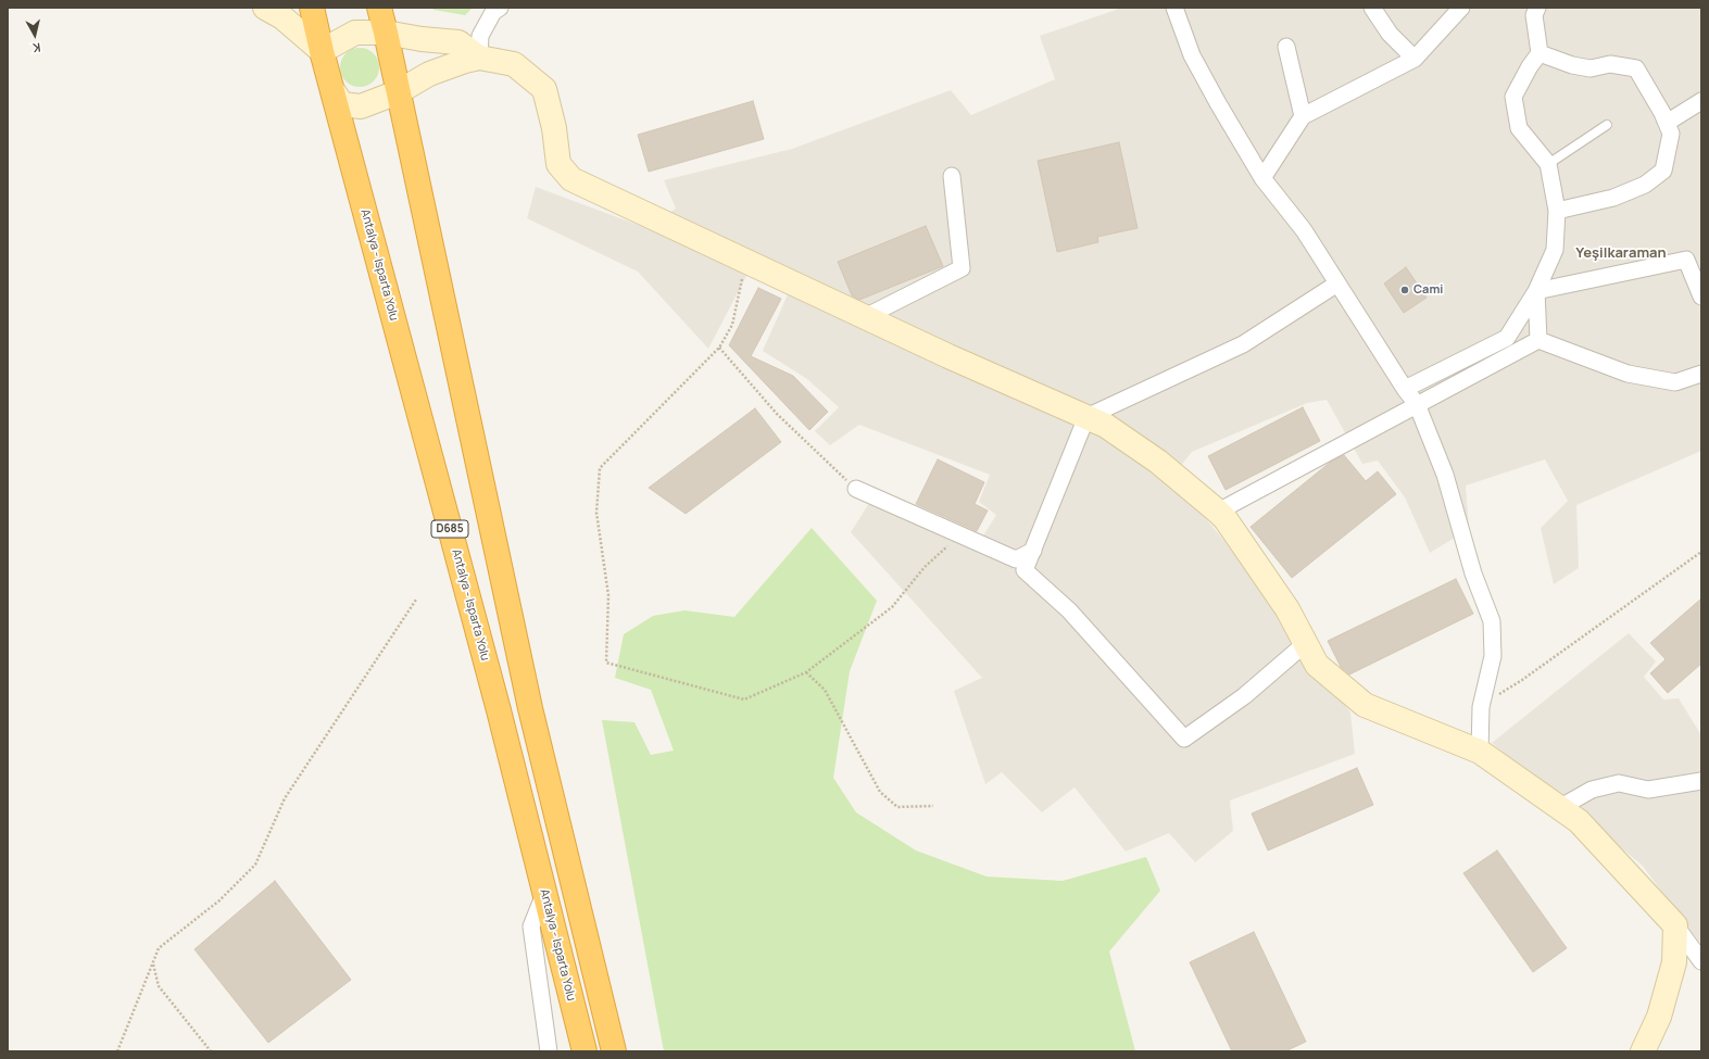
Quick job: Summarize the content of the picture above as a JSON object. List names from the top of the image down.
{
  "streets": {
    "highway": ["Antalya - Isparta Yolu", "D685"]
  },
  "districts": ["Yeşilkaraman"],
  "places": ["Cami"],
  "north": "bottom"
}
